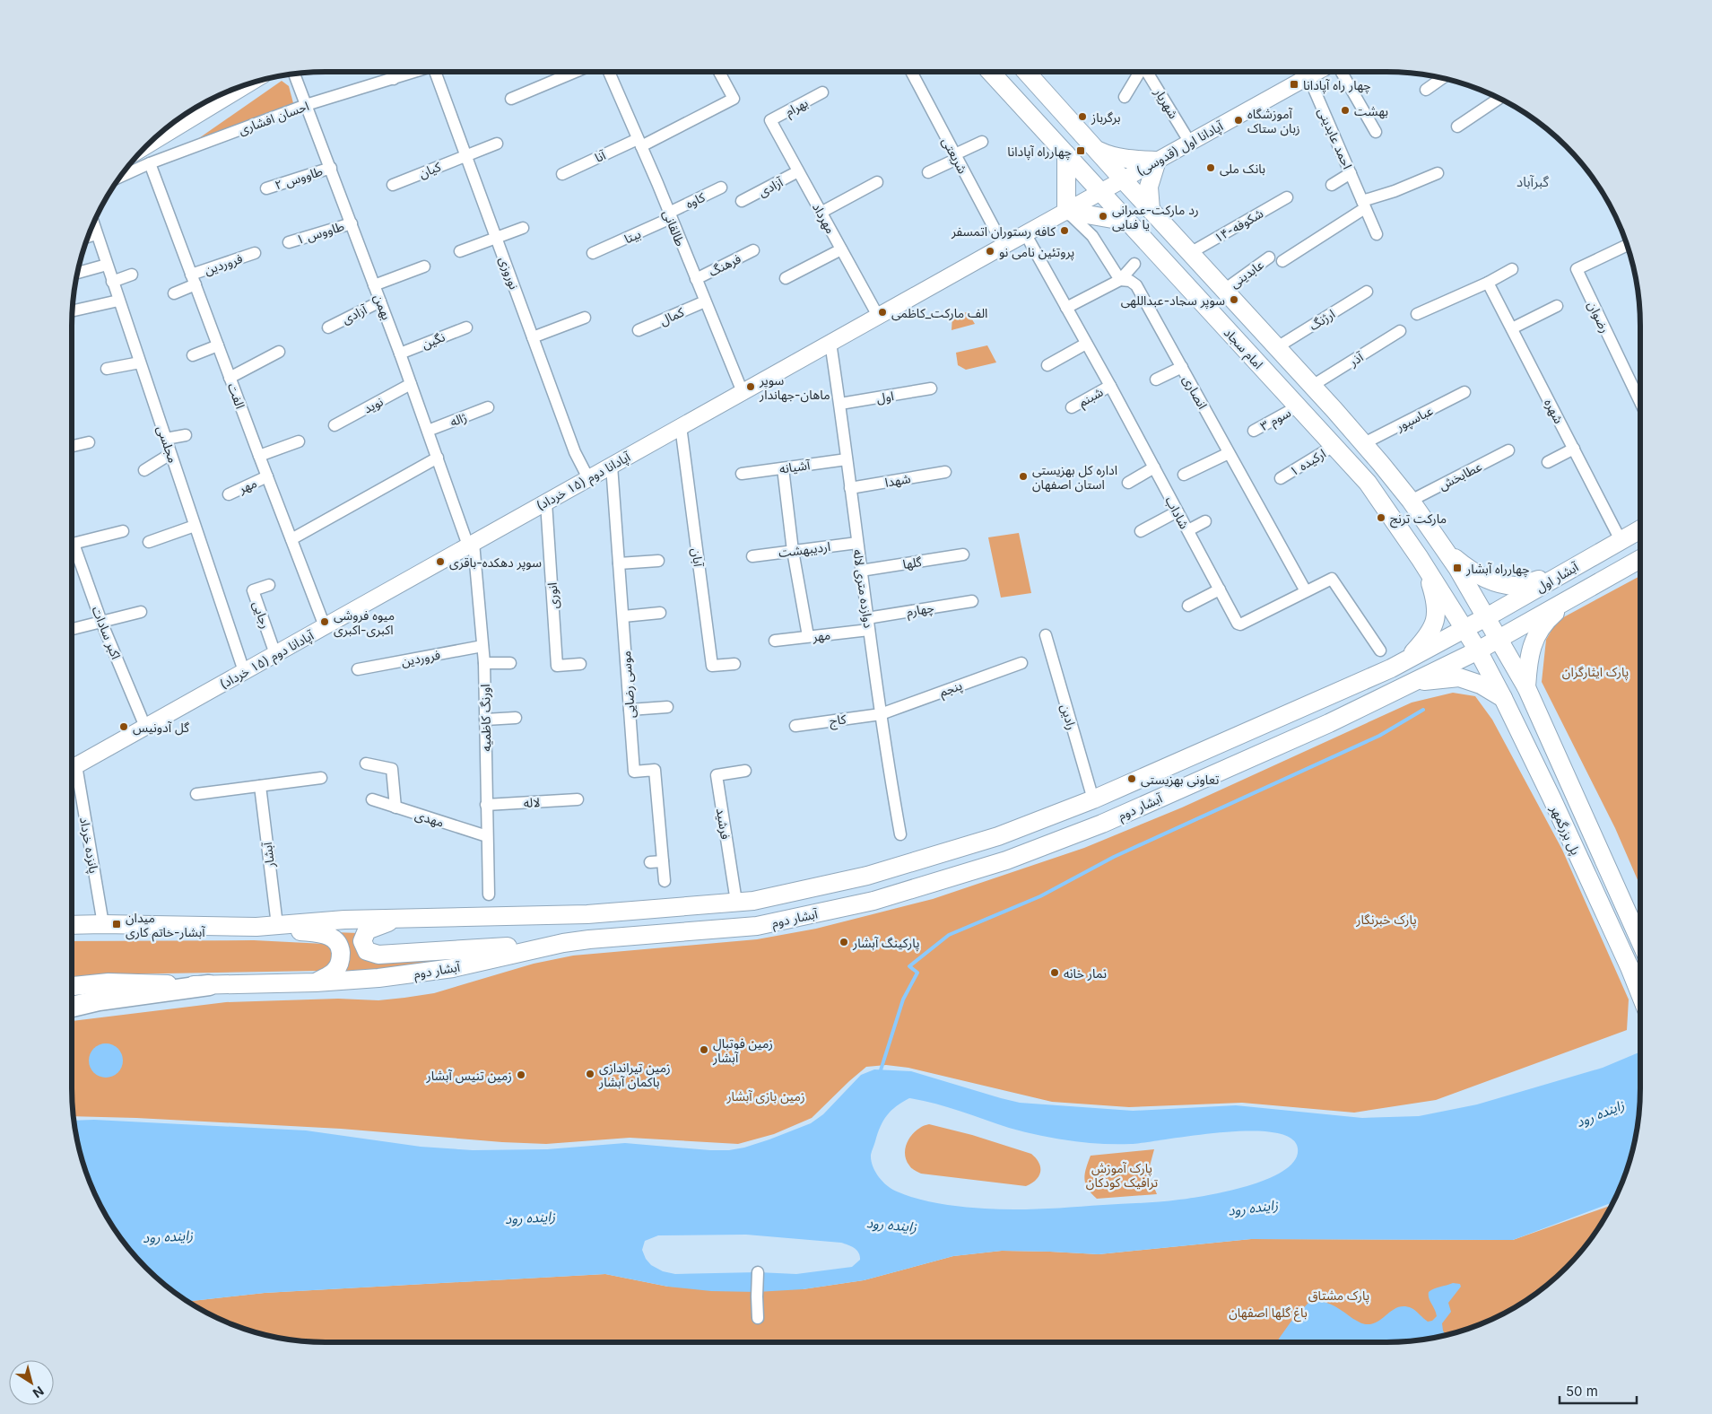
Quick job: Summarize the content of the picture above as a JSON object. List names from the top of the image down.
{
  "streets": {
    "main road": [
      "آپادانا اول (قدوسی)",
      "امام سجاد",
      "آپادانا دوم (۱۵ خرداد)",
      "آبشار اول",
      "آبشار دوم",
      "پل بزرگمهر"
    ],
    "street": [
      "شهریار",
      "بهرام",
      "احسان افشاری",
      "احمد عابدینی",
      "شریعتی",
      "آنا",
      "کیان",
      "طاووس ۲",
      "آزادی",
      "کاوه",
      "مهرداد",
      "۱۴-شکوفه",
      "طالقانی",
      "طاووس ۱",
      "بیتا",
      "فروردین",
      "فرهنگ",
      "نوروزی",
      "عابدینی",
      "بهمن",
      "کمال",
      "رضوان",
      "ارژنگ",
      "نگین",
      "آذر",
      "انصاری",
      "الفت",
      "اول",
      "شبنم",
      "نوید",
      "شهره",
      "عباسپور",
      "ژاله",
      "سوم ۳",
      "مجلسی",
      "ارکیده ۱",
      "آشیانه",
      "عطابخش",
      "شهدا",
      "مهر",
      "شاداب",
      "اردیبهشت",
      "آبان",
      "گلها",
      "دوازده متری لاله",
      "انوری",
      "چهارم",
      "رجایی",
      "اکبر سادات",
      "موسی رضایی",
      "پنجم",
      "رادین",
      "اورنگ کاظمیه",
      "کاج",
      "لاله",
      "مهدی",
      "فرشید",
      "پانزده خرداد",
      "آبشار"
    ]
  },
  "crossings": [
    ["شهریار", "آپادانا اول (قدوسی)"],
    ["بهرام", "مهرداد"],
    ["احسان افشاری", "بهمن"],
    ["احسان افشاری", "الفت"],
    ["احمد عابدینی", "آپادانا اول (قدوسی)"],
    ["آپادانا اول (قدوسی)", "امام سجاد"],
    ["شریعتی", "آپادانا دوم (۱۵ خرداد)"],
    ["آنا", "طالقانی"],
    ["کیان", "نوروزی"],
    ["طاووس ۲", "بهمن"],
    ["آزادی", "مهرداد"],
    ["آزادی", "بهمن"],
    ["کاوه", "طالقانی"],
    ["کاوه", "بیتا"],
    ["مهرداد", "آپادانا دوم (۱۵ خرداد)"],
    ["۱۴-شکوفه", "امام سجاد"],
    ["طالقانی", "بیتا"],
    ["طالقانی", "فرهنگ"],
    ["طالقانی", "کمال"],
    ["طالقانی", "آپادانا دوم (۱۵ خرداد)"],
    ["طاووس ۱", "بهمن"],
    ["فروردین", "الفت"],
    ["فروردین", "اورنگ کاظمیه"],
    ["نوروزی", "آپادانا دوم (۱۵ خرداد)"],
    ["عابدینی", "امام سجاد"],
    ["بهمن", "نگین"],
    ["بهمن", "نوید"],
    ["بهمن", "ژاله"],
    ["بهمن", "آپادانا دوم (۱۵ خرداد)"],
    ["بهمن", "اورنگ کاظمیه"],
    ["ارژنگ", "امام سجاد"],
    ["امام سجاد", "آذر"],
    ["امام سجاد", "عباسپور"],
    ["امام سجاد", "سوم ۳"],
    ["امام سجاد", "ارکیده ۱"],
    ["امام سجاد", "عطابخش"],
    ["امام سجاد", "آپادانا دوم (۱۵ خرداد)"],
    ["امام سجاد", "آبشار اول"],
    ["امام سجاد", "آبشار دوم"],
    ["امام سجاد", "پل بزرگمهر"],
    ["انصاری", "شاداب"],
    ["الفت", "آپادانا دوم (۱۵ خرداد)"],
    ["الفت", "مهر"],
    ["اول", "دوازده متری لاله"],
    ["شبنم", "شاداب"],
    ["شهره", "آبشار اول"],
    ["مجلسی", "آپادانا دوم (۱۵ خرداد)"],
    ["آشیانه", "دوازده متری لاله"],
    ["شهدا", "دوازده متری لاله"],
    ["آپادانا دوم (۱۵ خرداد)", "شاداب"],
    ["آپادانا دوم (۱۵ خرداد)", "آبان"],
    ["آپادانا دوم (۱۵ خرداد)", "دوازده متری لاله"],
    ["آپادانا دوم (۱۵ خرداد)", "انوری"],
    ["آپادانا دوم (۱۵ خرداد)", "رجایی"],
    ["آپادانا دوم (۱۵ خرداد)", "اکبر سادات"],
    ["آپادانا دوم (۱۵ خرداد)", "موسی رضایی"],
    ["آپادانا دوم (۱۵ خرداد)", "اورنگ کاظمیه"],
    ["مهر", "دوازده متری لاله"],
    ["مهر", "چهارم"],
    ["اردیبهشت", "دوازده متری لاله"],
    ["گلها", "دوازده متری لاله"],
    ["آبشار اول", "آبشار دوم"],
    ["آبشار اول", "پل بزرگمهر"],
    ["دوازده متری لاله", "چهارم"],
    ["دوازده متری لاله", "پنجم"],
    ["دوازده متری لاله", "کاج"],
    ["پنجم", "کاج"],
    ["رادین", "آبشار دوم"],
    ["اورنگ کاظمیه", "لاله"],
    ["اورنگ کاظمیه", "مهدی"],
    ["آبشار دوم", "فرشید"],
    ["آبشار دوم", "پل بزرگمهر"],
    ["آبشار دوم", "پانزده خرداد"],
    ["آبشار دوم", "آبشار"]
  ],
  "districts": ["گبرآباد"],
  "water": ["زاینده رود"],
  "parks": [
    "پارک ایثارگران",
    "پارک خبرنگار",
    "زمین بازی آبشار",
    "پارک آموزش ترافیک کودکان",
    "پارک مشتاق",
    "باغ گلها اصفهان"
  ],
  "places": {
    "transit": [
      "چهار راه آپادانا",
      "چهارراه آپادانا",
      "چهارراه آبشار",
      "میدان آبشار-خاتم کاری"
    ],
    "other": [
      "بهشت",
      "برگرباز",
      "آموزشگاه زبان ستاک",
      "بانک ملی",
      "رد مارکت-عمرانی یا فنایی",
      "كافه رستوران اتمسفر",
      "پروتئین نامی نو",
      "سوپر سجاد-عبداللهی",
      "الف مارکت_کاظمی",
      "سوپر ماهان-جهاندار",
      "اداره کل بهزیستی استان اصفهان",
      "مارکت ترنج",
      "سوپر دهکده-باقری",
      "میوه فروشی اکبری-اکبری",
      "گل آدونیس",
      "تعاونی بهزیستی",
      "پارکینگ آبشار",
      "نمار خانه",
      "زمین فوتبال آبشار",
      "زمین تیراندازی باکمان آبشار",
      "زمین تنیس آبشار"
    ]
  },
  "scale_bar": "50 m",
  "north": "bottom right"
}
